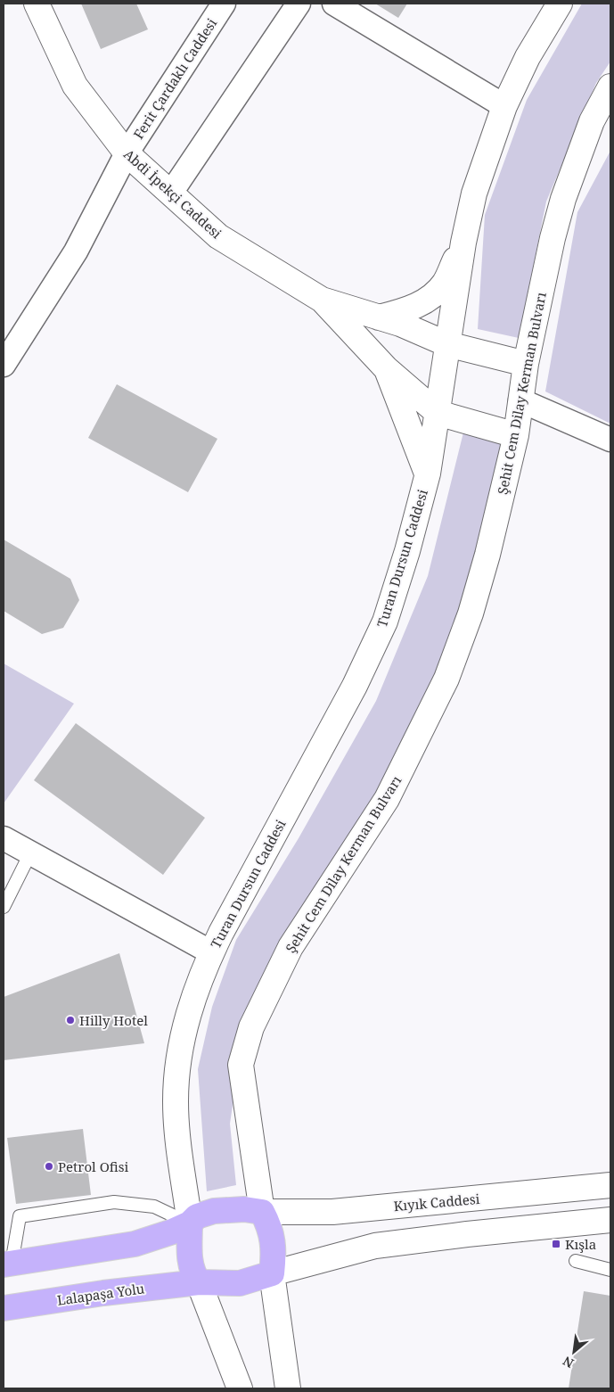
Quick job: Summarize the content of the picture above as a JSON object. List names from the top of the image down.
{
  "streets": {
    "main road": [
      "Abdi İpekçi Caddesi",
      "Şehit Cem Dilay Kerman Bulvarı",
      "Turan Dursun Caddesi",
      "Kıyık Caddesi",
      "Lalapaşa Yolu"
    ],
    "street": ["Ferit Çardaklı Caddesi"]
  },
  "crossings": [
    ["Ferit Çardaklı Caddesi", "Abdi İpekçi Caddesi"],
    ["Şehit Cem Dilay Kerman Bulvarı", "Turan Dursun Caddesi"],
    ["Şehit Cem Dilay Kerman Bulvarı", "Kıyık Caddesi"],
    ["Şehit Cem Dilay Kerman Bulvarı", "Lalapaşa Yolu"],
    ["Turan Dursun Caddesi", "Kıyık Caddesi"],
    ["Turan Dursun Caddesi", "Lalapaşa Yolu"],
    ["Kıyık Caddesi", "Lalapaşa Yolu"]
  ],
  "places": {
    "other": ["Hilly Hotel", "Petrol Ofisi"],
    "transit": ["Kışla"]
  },
  "north": "bottom left"
}
